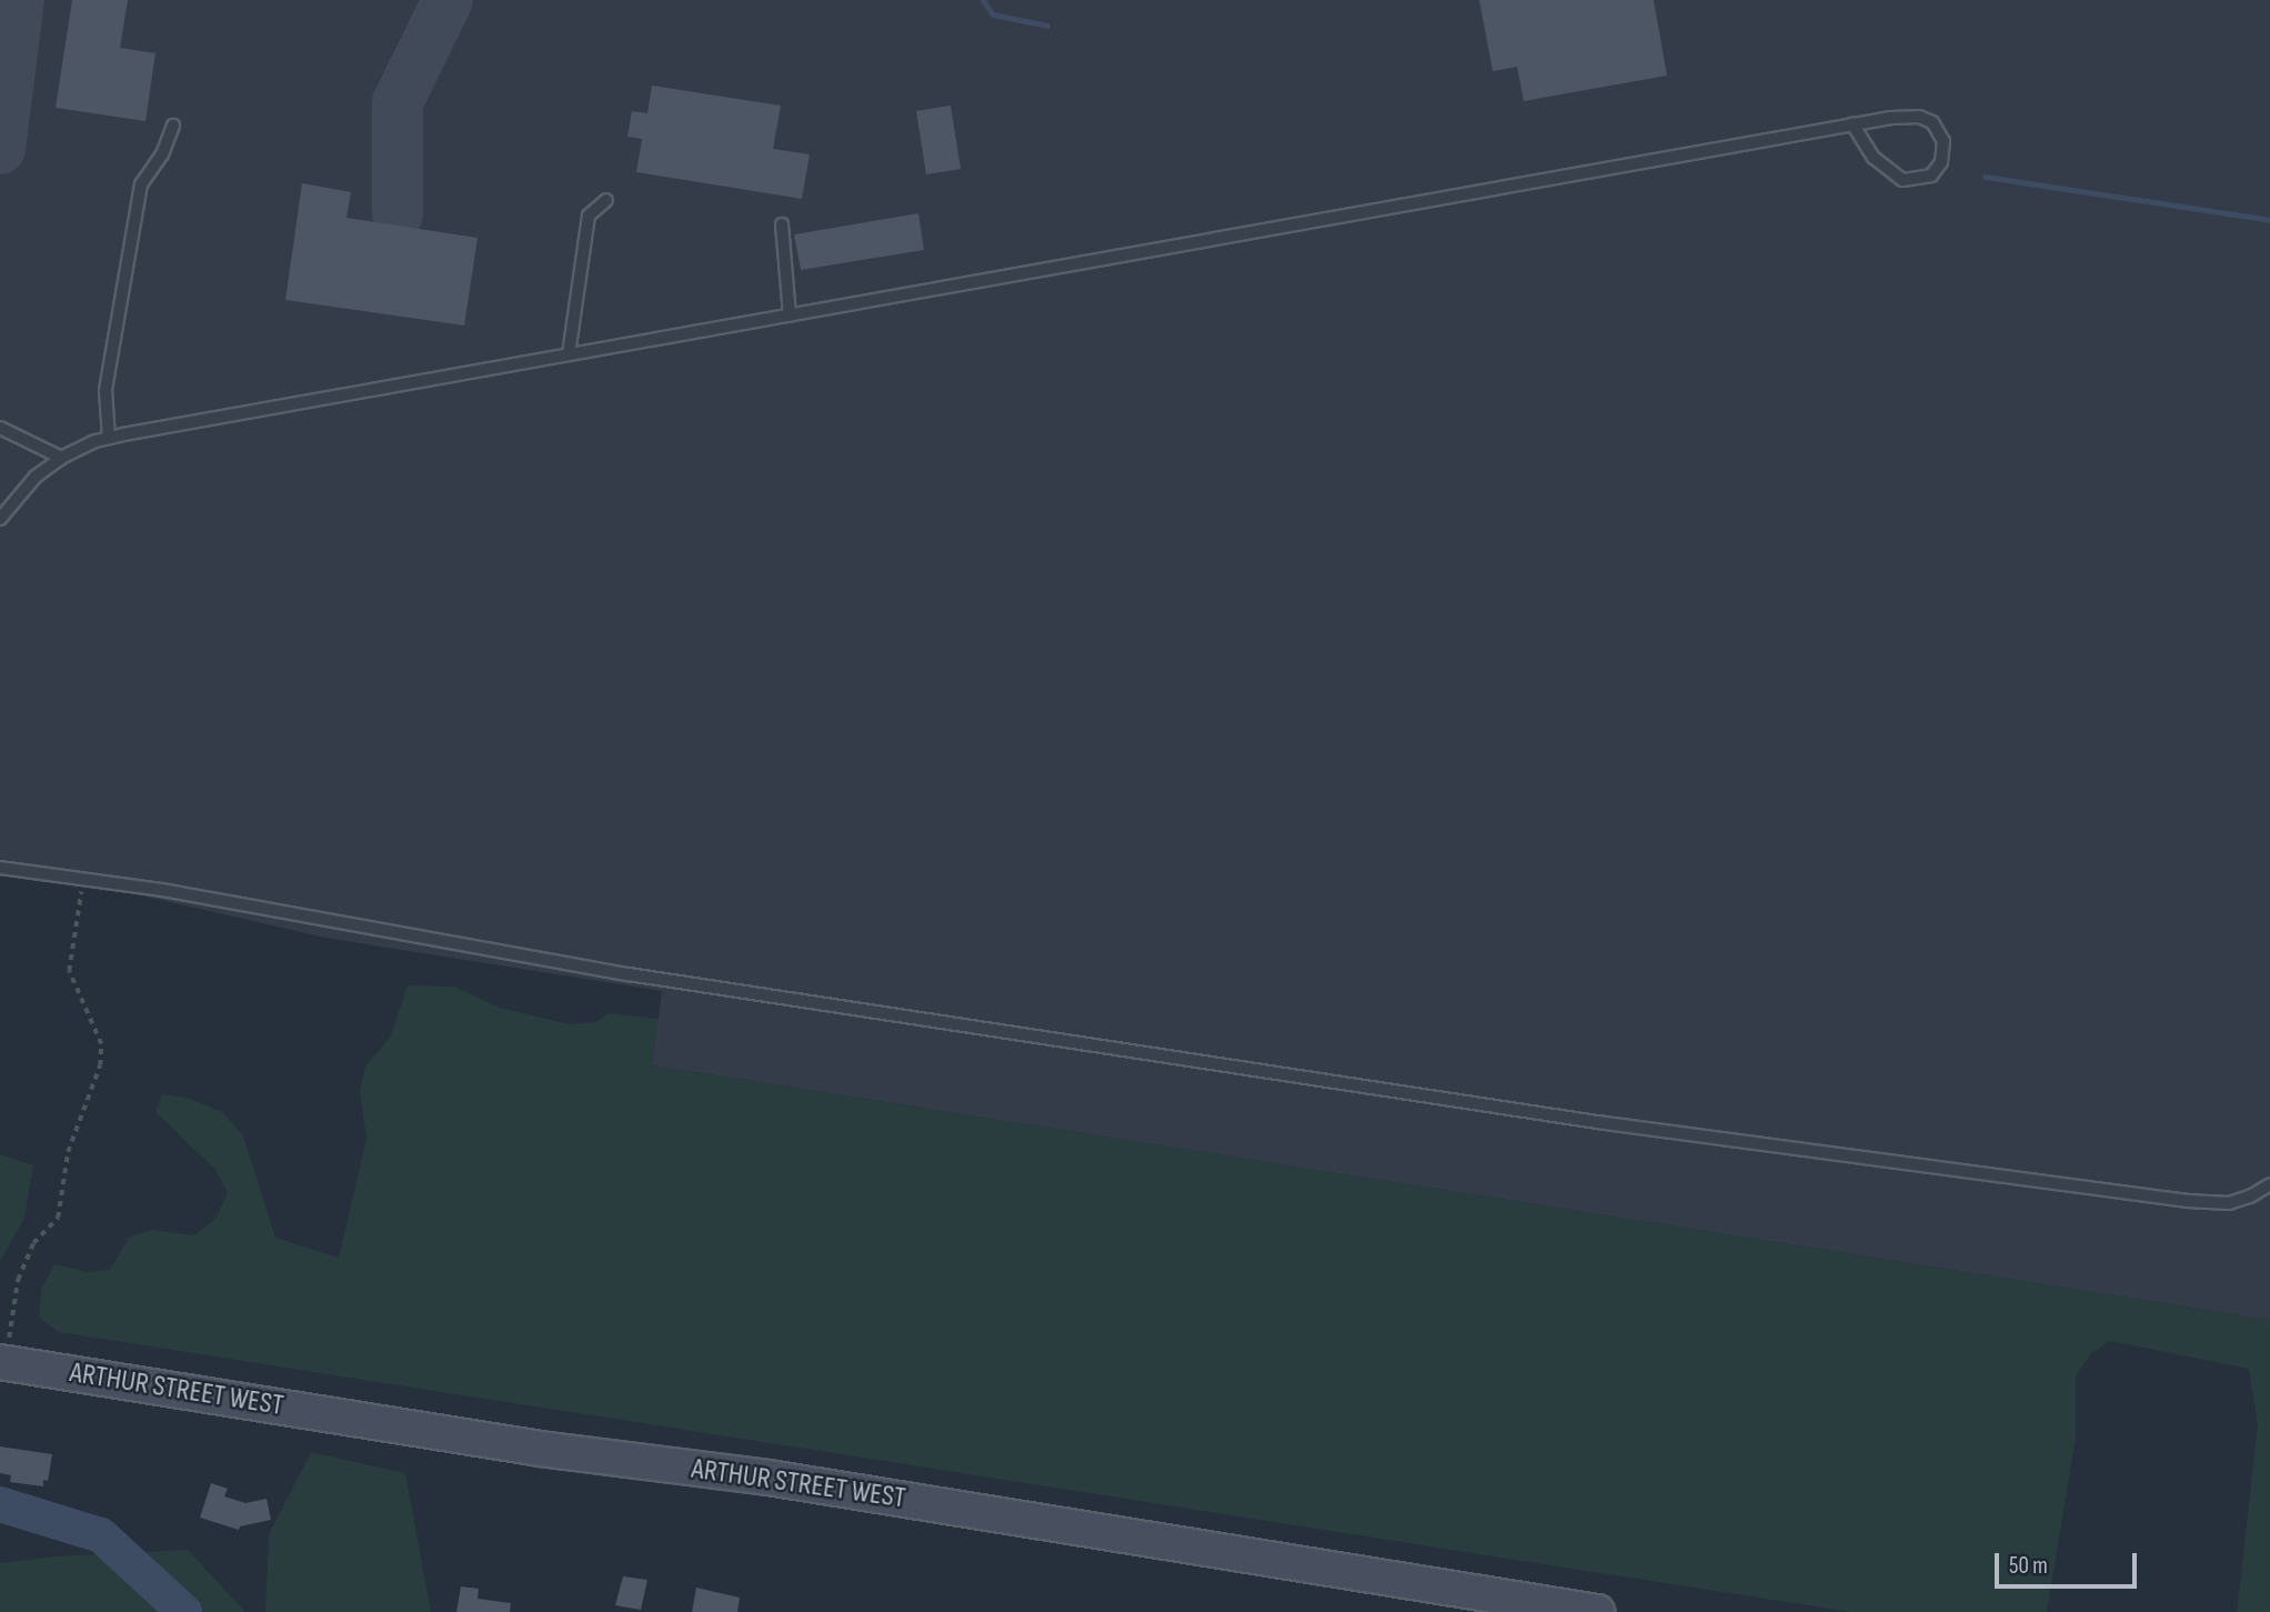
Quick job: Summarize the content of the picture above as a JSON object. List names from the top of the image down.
{
  "streets": {
    "main road": ["ARTHUR STREET WEST"]
  },
  "scale_bar": "50 m"
}
